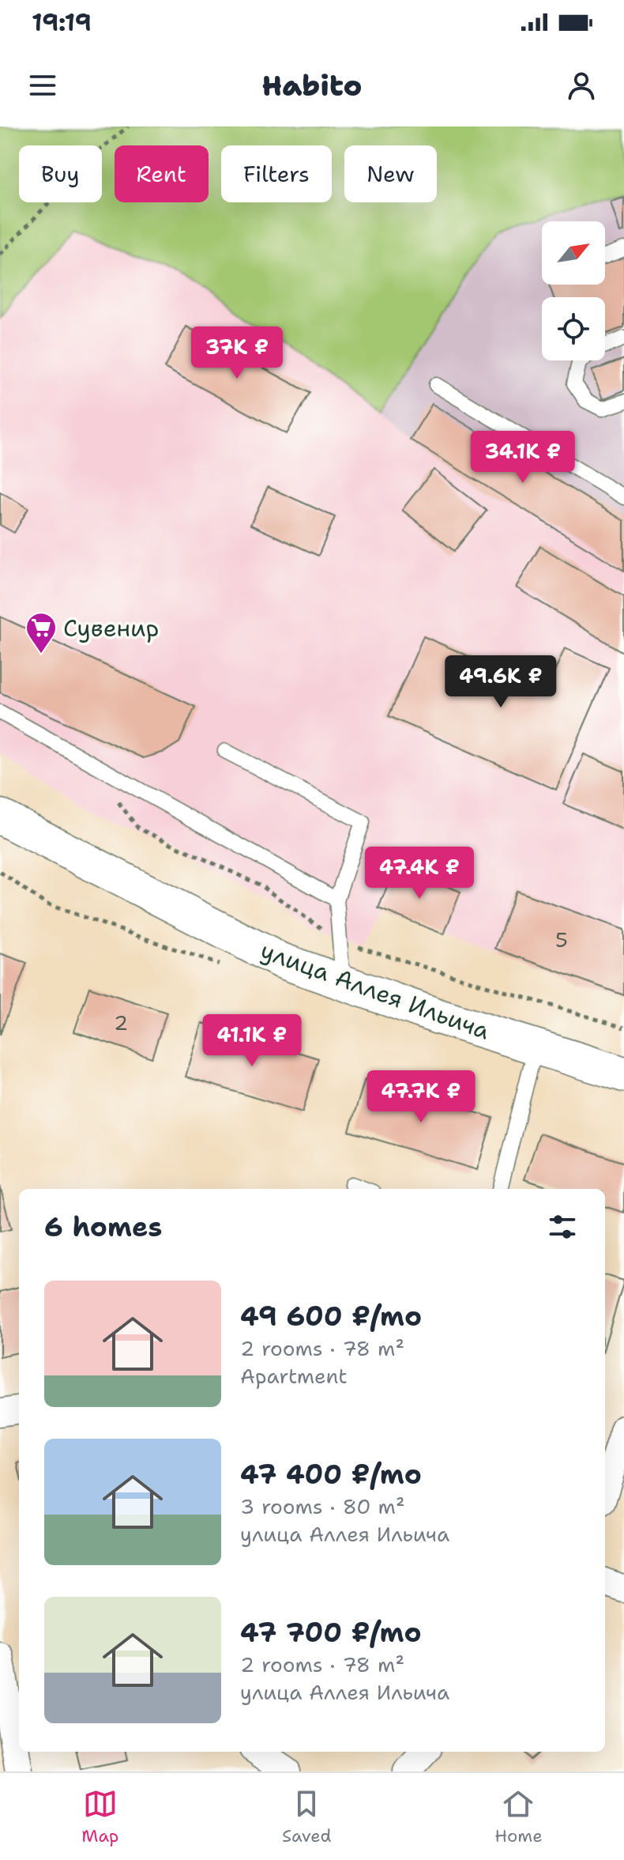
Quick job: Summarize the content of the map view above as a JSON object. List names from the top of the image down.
{
  "streets": {
    "main road": ["улица Аллея Ильича"]
  },
  "places": {
    "supermarket": ["Сувенир"]
  },
  "house_numbers": ["5", "2"],
  "north": "top right",
  "page": {
    "status": "19:19",
    "header": "Habito",
    "chip": [
      "Buy",
      "Rent",
      "Filters",
      "New"
    ],
    "price": [
      "37K ₽",
      "34.1K ₽",
      "49.6K ₽",
      "47.4K ₽",
      "41.1K ₽",
      "47.7K ₽"
    ],
    "heading": "6 homes",
    "list": [
      {
        "name": "49 600 ₽/mo",
        "note": "2 rooms · 78 m² · Apartment"
      },
      {
        "name": "47 400 ₽/mo",
        "note": "3 rooms · 80 m² · улица Аллея Ильича"
      },
      {
        "name": "47 700 ₽/mo",
        "note": "2 rooms · 78 m² · улица Аллея Ильича"
      }
    ],
    "tabs": ["Map", "Saved", "Home"]
  }
}
